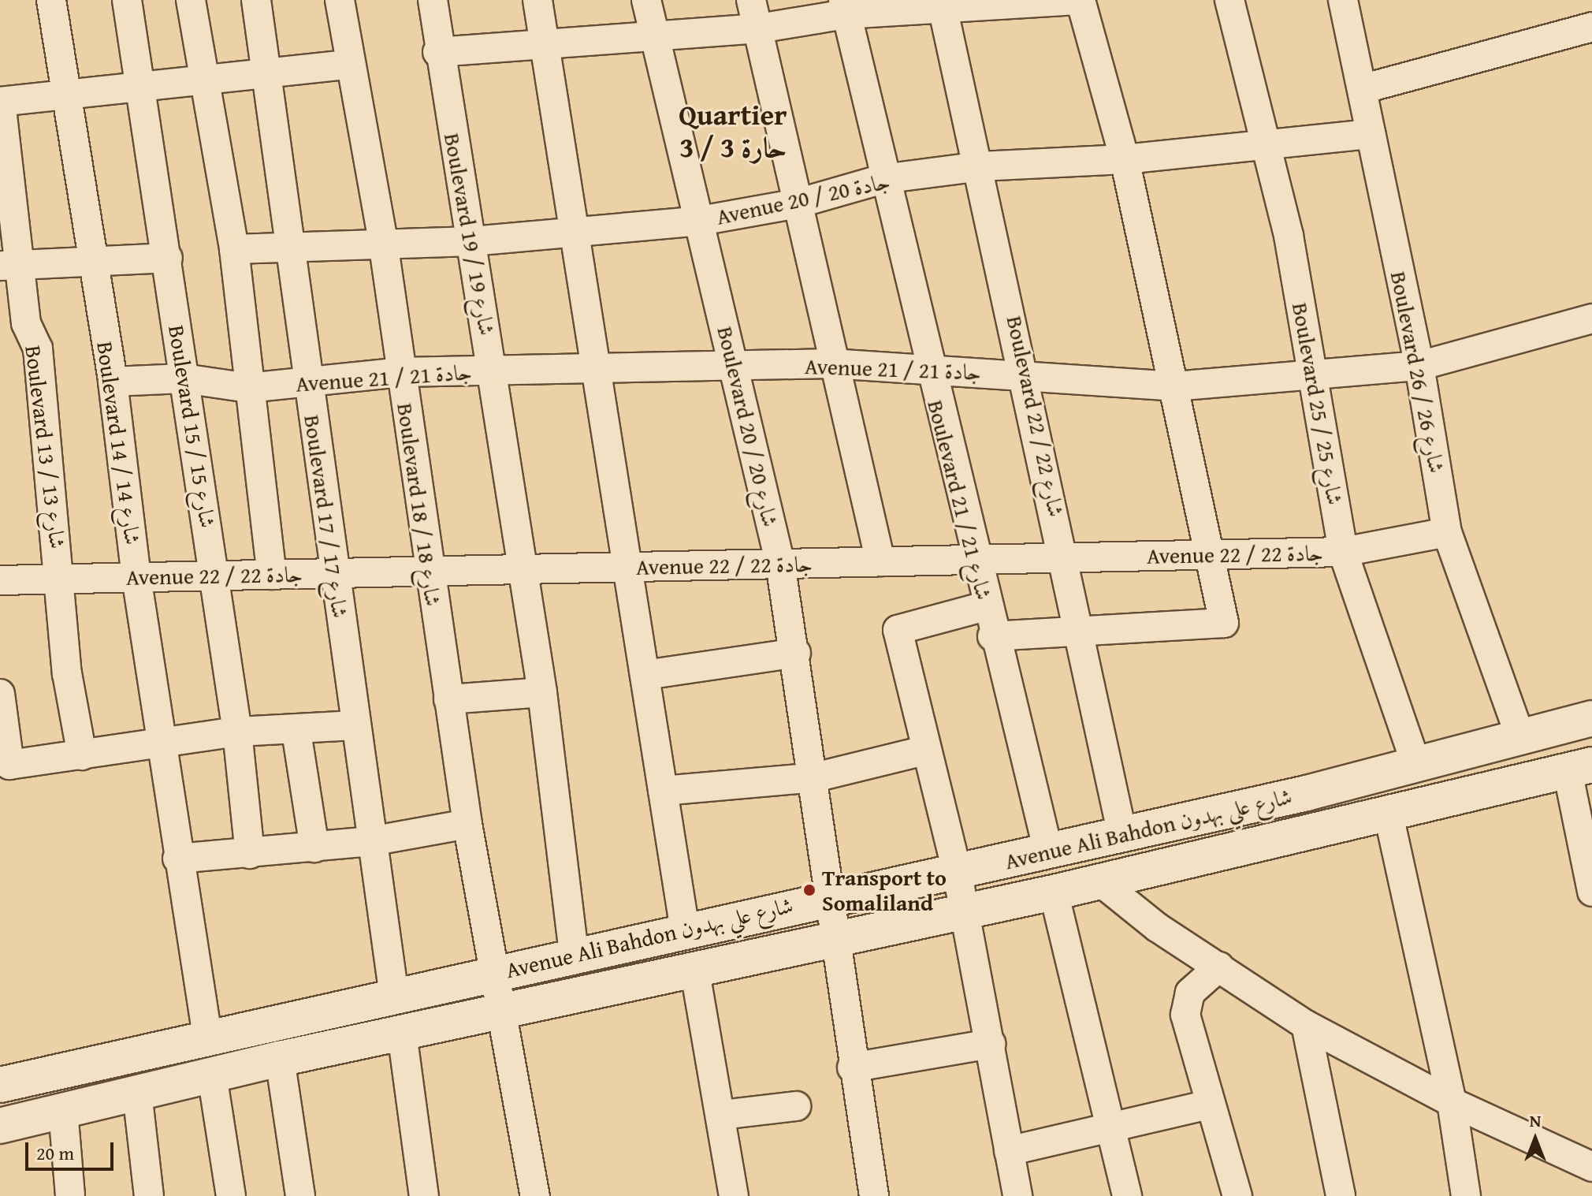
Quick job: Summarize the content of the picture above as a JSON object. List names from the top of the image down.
{
  "streets": {
    "main road": ["Avenue Ali Bahdon شارع علي بهدون"],
    "street": [
      "Avenue 20 / جادة 20",
      "Boulevard 19 / شارع 19",
      "Avenue 21 / جادة 21",
      "Boulevard 26 / شارع 26",
      "Boulevard 25 / شارع 25",
      "Boulevard 22 / شارع 22",
      "Boulevard 15 / شارع 15",
      "Boulevard 20 / شارع 20",
      "Boulevard 14 / شارع 14",
      "Boulevard 13 / شارع 13",
      "Boulevard 21 / شارع 21",
      "Boulevard 18 / شارع 18",
      "Boulevard 17 / شارع 17",
      "Avenue 22 / جادة 22"
    ]
  },
  "crossings": [
    ["Avenue 20 / جادة 20", "Boulevard 19 / شارع 19"],
    ["Avenue 20 / جادة 20", "Boulevard 26 / شارع 26"],
    ["Avenue 20 / جادة 20", "Boulevard 25 / شارع 25"],
    ["Avenue 20 / جادة 20", "Boulevard 22 / شارع 22"],
    ["Avenue 20 / جادة 20", "Boulevard 20 / شارع 20"],
    ["Avenue 20 / جادة 20", "Boulevard 21 / شارع 21"],
    ["Avenue 20 / جادة 20", "Boulevard 18 / شارع 18"],
    ["Avenue 20 / جادة 20", "Boulevard 17 / شارع 17"],
    ["Boulevard 19 / شارع 19", "Avenue 21 / جادة 21"],
    ["Boulevard 19 / شارع 19", "Avenue 22 / جادة 22"],
    ["Boulevard 19 / شارع 19", "Avenue Ali Bahdon شارع علي بهدون"],
    ["Avenue 21 / جادة 21", "Boulevard 26 / شارع 26"],
    ["Avenue 21 / جادة 21", "Boulevard 25 / شارع 25"],
    ["Avenue 21 / جادة 21", "Boulevard 22 / شارع 22"],
    ["Avenue 21 / جادة 21", "Boulevard 15 / شارع 15"],
    ["Avenue 21 / جادة 21", "Boulevard 20 / شارع 20"],
    ["Avenue 21 / جادة 21", "Boulevard 14 / شارع 14"],
    ["Avenue 21 / جادة 21", "Boulevard 21 / شارع 21"],
    ["Avenue 21 / جادة 21", "Boulevard 18 / شارع 18"],
    ["Avenue 21 / جادة 21", "Boulevard 17 / شارع 17"],
    ["Boulevard 26 / شارع 26", "Avenue 22 / جادة 22"],
    ["Boulevard 26 / شارع 26", "Avenue Ali Bahdon شارع علي بهدون"],
    ["Boulevard 25 / شارع 25", "Avenue 22 / جادة 22"],
    ["Boulevard 25 / شارع 25", "Avenue Ali Bahdon شارع علي بهدون"],
    ["Boulevard 22 / شارع 22", "Avenue 22 / جادة 22"],
    ["Boulevard 22 / شارع 22", "Avenue Ali Bahdon شارع علي بهدون"],
    ["Boulevard 15 / شارع 15", "Avenue 22 / جادة 22"],
    ["Boulevard 20 / شارع 20", "Avenue 22 / جادة 22"],
    ["Boulevard 20 / شارع 20", "Avenue Ali Bahdon شارع علي بهدون"],
    ["Boulevard 14 / شارع 14", "Avenue 22 / جادة 22"],
    ["Boulevard 14 / شارع 14", "Avenue Ali Bahdon شارع علي بهدون"],
    ["Boulevard 13 / شارع 13", "Avenue 22 / جادة 22"],
    ["Boulevard 21 / شارع 21", "Avenue 22 / جادة 22"],
    ["Boulevard 21 / شارع 21", "Avenue Ali Bahdon شارع علي بهدون"],
    ["Boulevard 18 / شارع 18", "Avenue 22 / جادة 22"],
    ["Boulevard 18 / شارع 18", "Avenue Ali Bahdon شارع علي بهدون"],
    ["Boulevard 17 / شارع 17", "Avenue 22 / جادة 22"],
    ["Boulevard 17 / شارع 17", "Avenue Ali Bahdon شارع علي بهدون"]
  ],
  "districts": ["Quartier 3 / حارة 3"],
  "places": ["Transport to Somaliland"],
  "scale_bar": "20 m",
  "north": "top"
}
